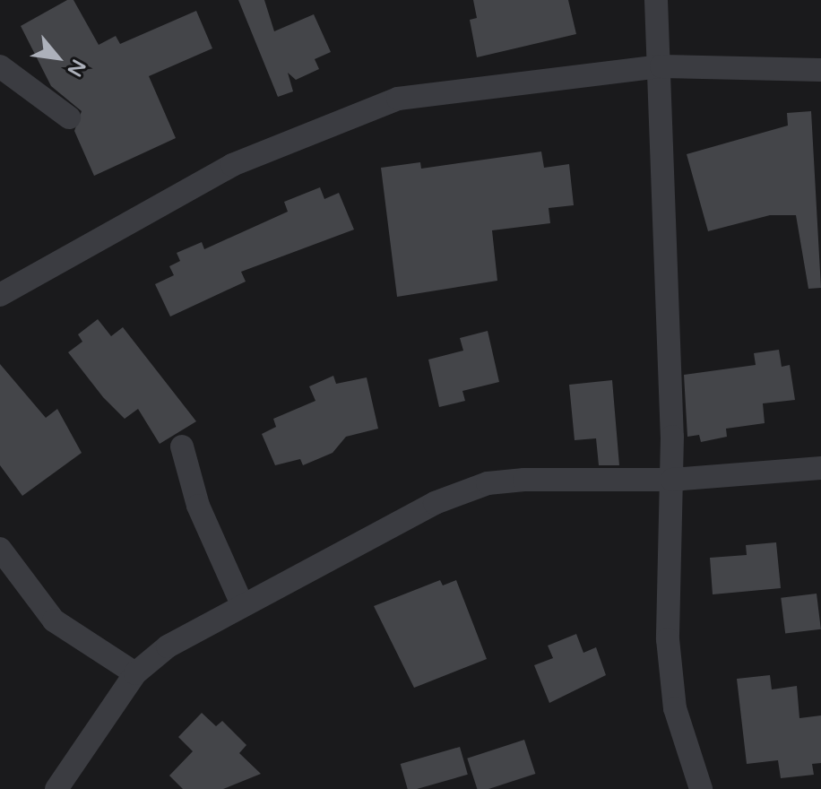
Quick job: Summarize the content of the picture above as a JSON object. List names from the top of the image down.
{
  "north": "bottom right"
}
